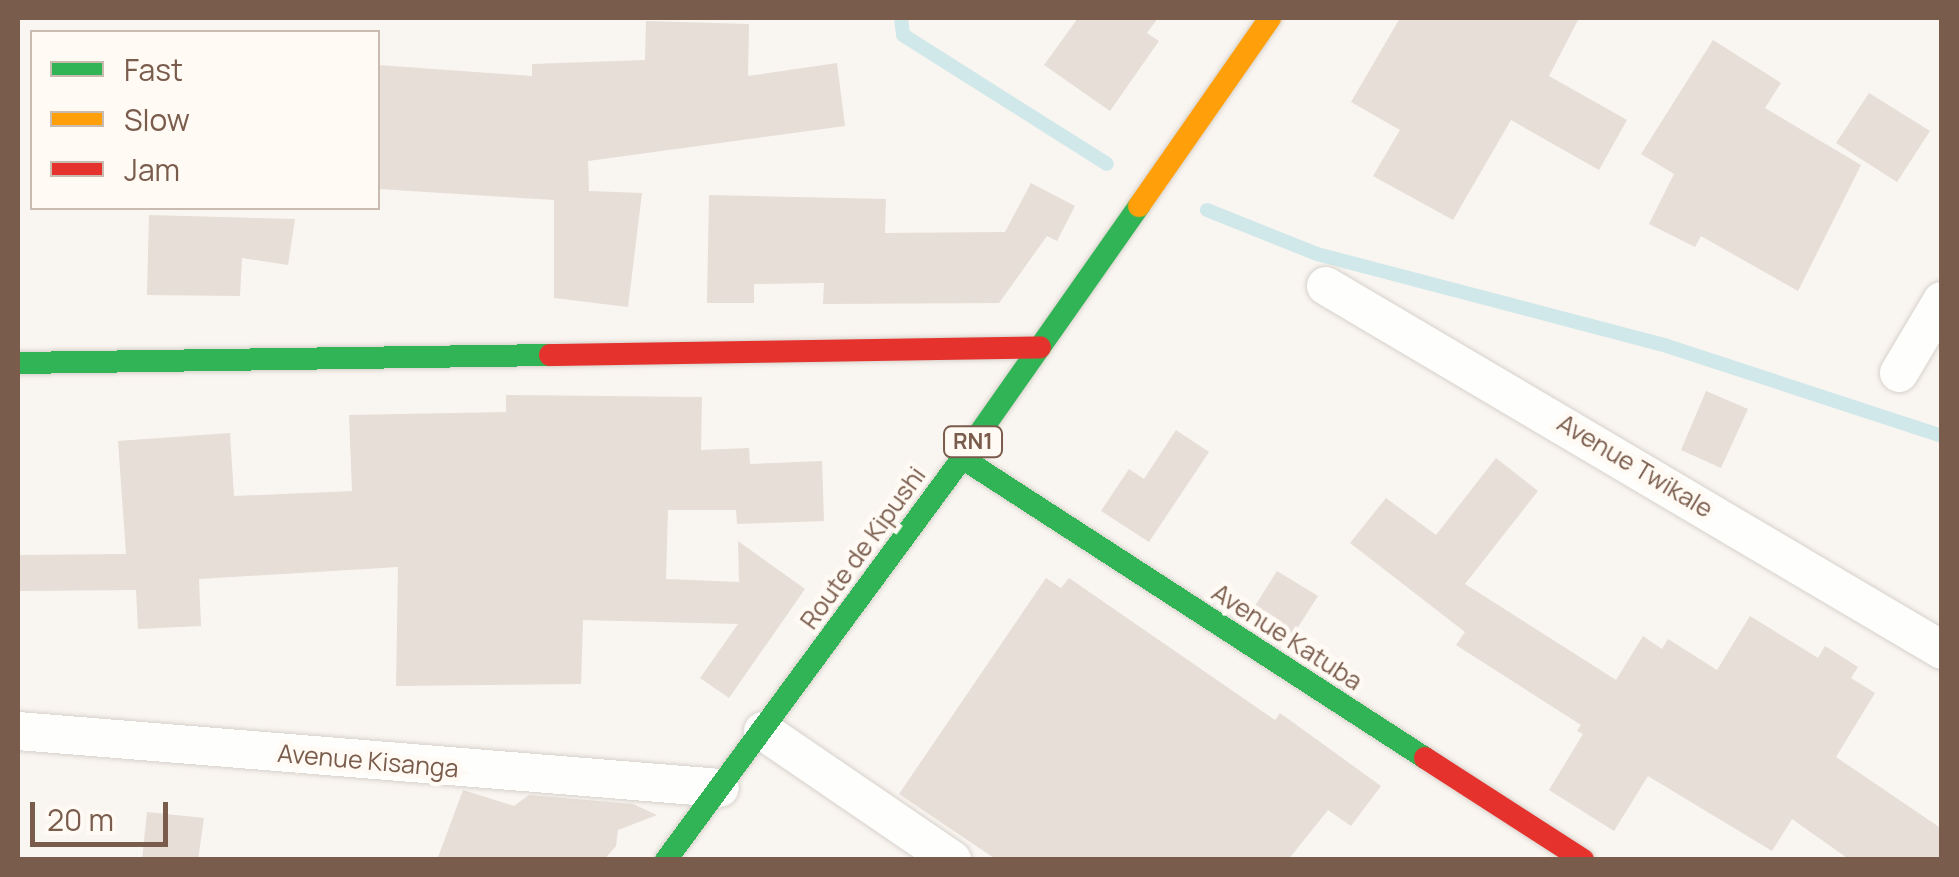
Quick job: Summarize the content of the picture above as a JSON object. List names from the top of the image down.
{
  "streets": {
    "main road": ["RN1", "Route de Kipushi", "Avenue Katuba"],
    "street": ["Avenue Twikale", "Avenue Kisanga"]
  },
  "crossings": [
    ["Route de Kipushi", "Avenue Katuba"],
    ["Route de Kipushi", "Avenue Kisanga"]
  ],
  "legend": ["Fast", "Slow", "Jam"],
  "scale_bar": "20 m"
}
